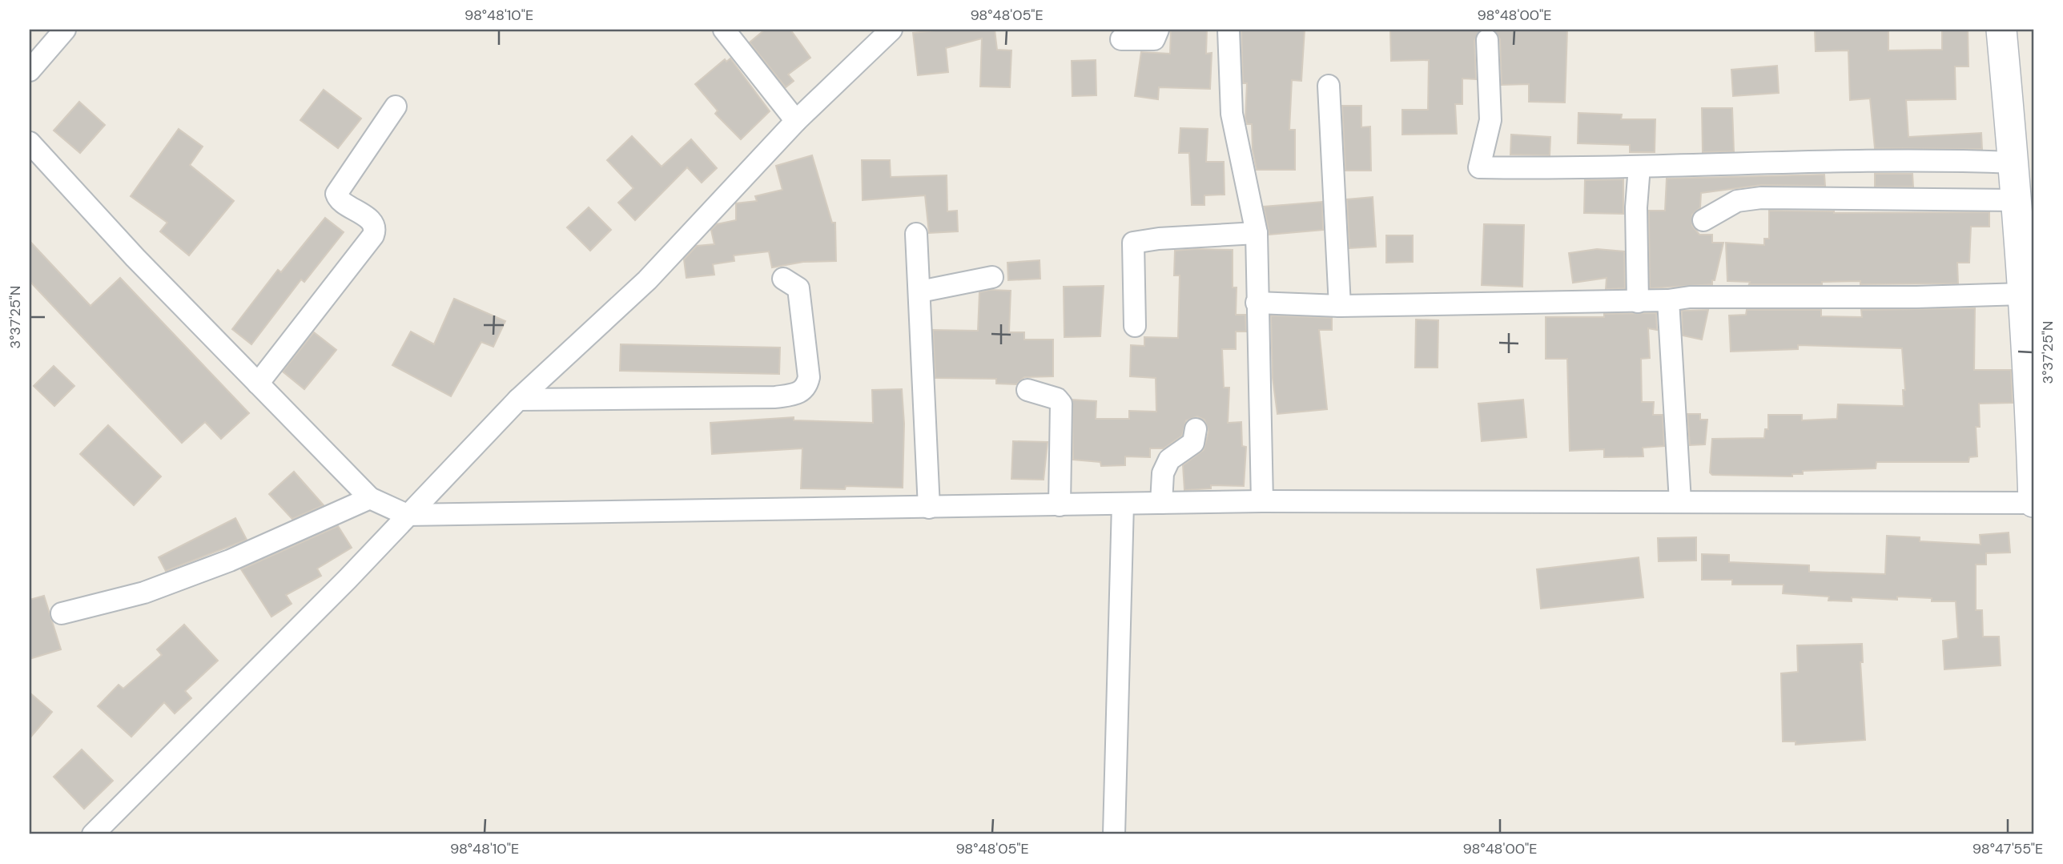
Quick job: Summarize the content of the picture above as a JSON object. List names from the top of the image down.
{
  "coordinates": [
    "98°48'10\"E",
    "98°48'05\"E",
    "98°48'00\"E",
    "3°37'25\"N",
    "98°47'55\"E"
  ]
}
